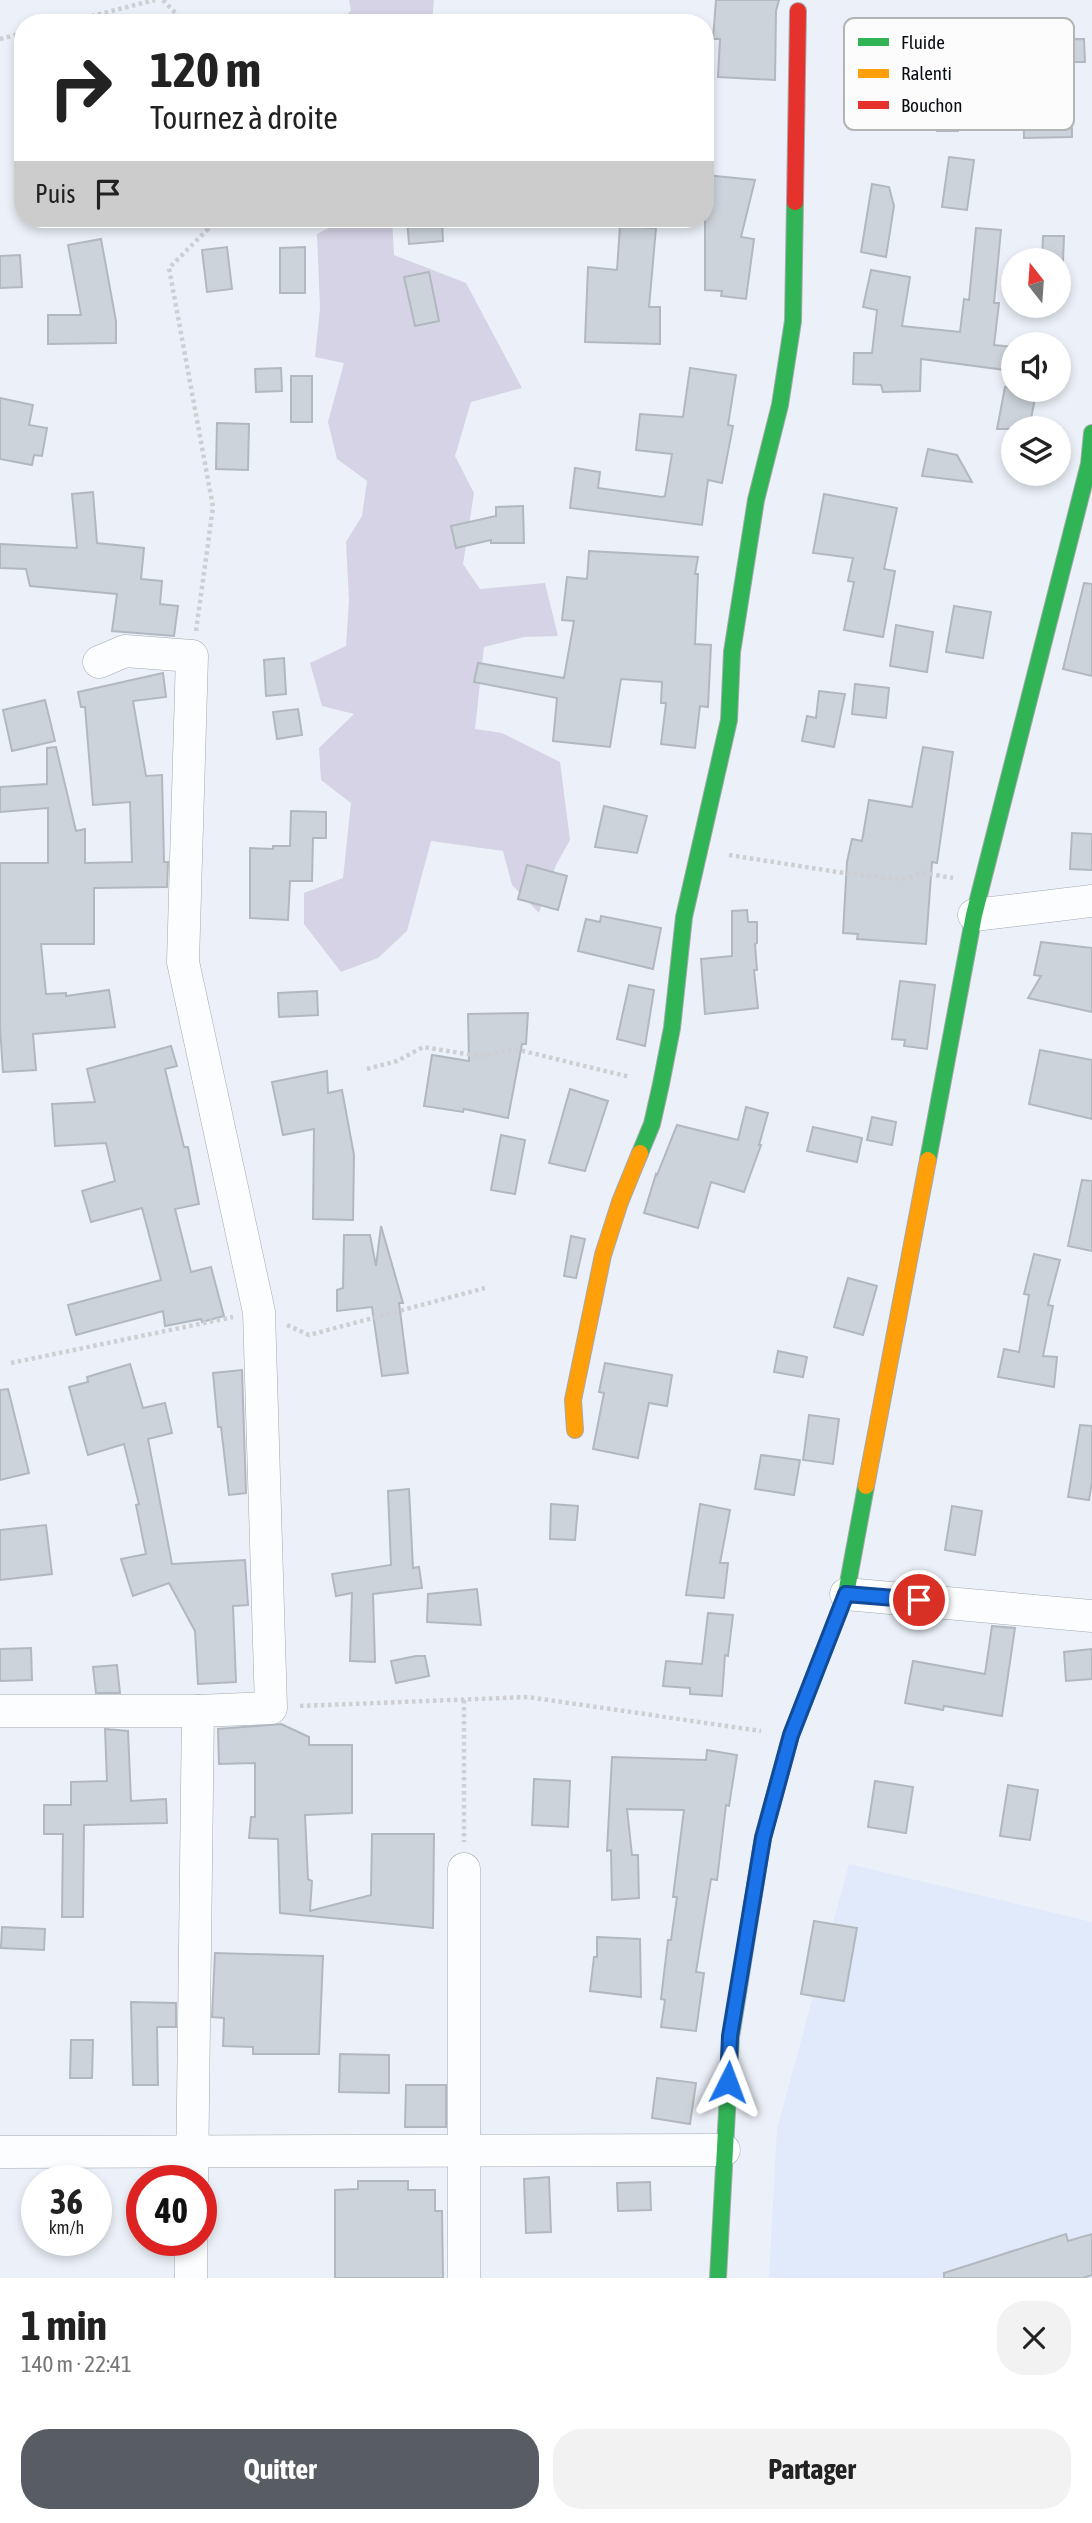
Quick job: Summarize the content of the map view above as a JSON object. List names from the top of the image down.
{
  "legend": ["Fluide", "Ralenti", "Bouchon"],
  "north": "top",
  "page": {
    "turn": ["120 m", "Tournez à droite"],
    "then": "Puis",
    "speed": "36 km/h",
    "limit": "40",
    "heading": ["1 min", "140 m · 22:41"],
    "buttons": ["Quitter", "Partager"]
  }
}
